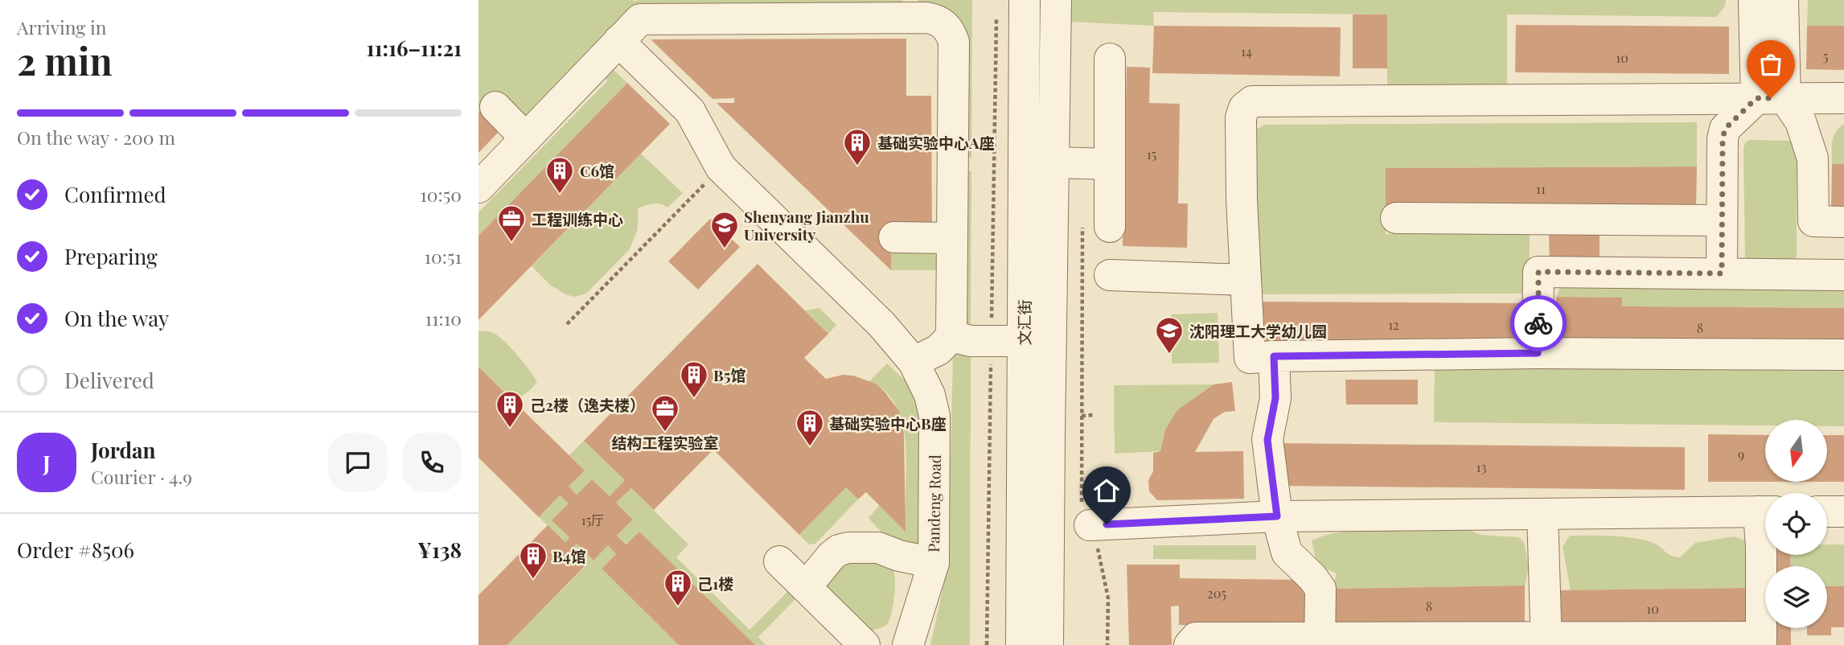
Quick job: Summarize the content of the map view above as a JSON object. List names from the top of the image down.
{
  "streets": {
    "street": ["文汇街", "Pandeng Road"]
  },
  "places": {
    "building": [
      "基础实验中心A座",
      "C6馆",
      "B5馆",
      "己2楼（逸夫楼）",
      "基础实验中心B座",
      "B4馆",
      "己1楼"
    ],
    "office": ["工程训练中心", "结构工程实验室"],
    "school or university": ["Shenyang Jianzhu University", "沈阳理工大学幼儿园"]
  },
  "house_numbers": [
    "14",
    "5",
    "10",
    "15",
    "11",
    "12",
    "8",
    "9",
    "13",
    "15厅",
    "205",
    "8",
    "10"
  ],
  "north": "bottom",
  "page": {
    "heading": ["2 min", "Arriving in", "11:16–11:21"],
    "panel": [
      "Jordan",
      "Courier · 4.9",
      "Order #8506",
      "¥138"
    ],
    "bar": "On the way · 200 m",
    "list": [
      ["Confirmed", "10:50"],
      ["Preparing", "10:51"],
      ["On the way", "11:10"],
      "Delivered"
    ],
    "round": "J"
  }
}
